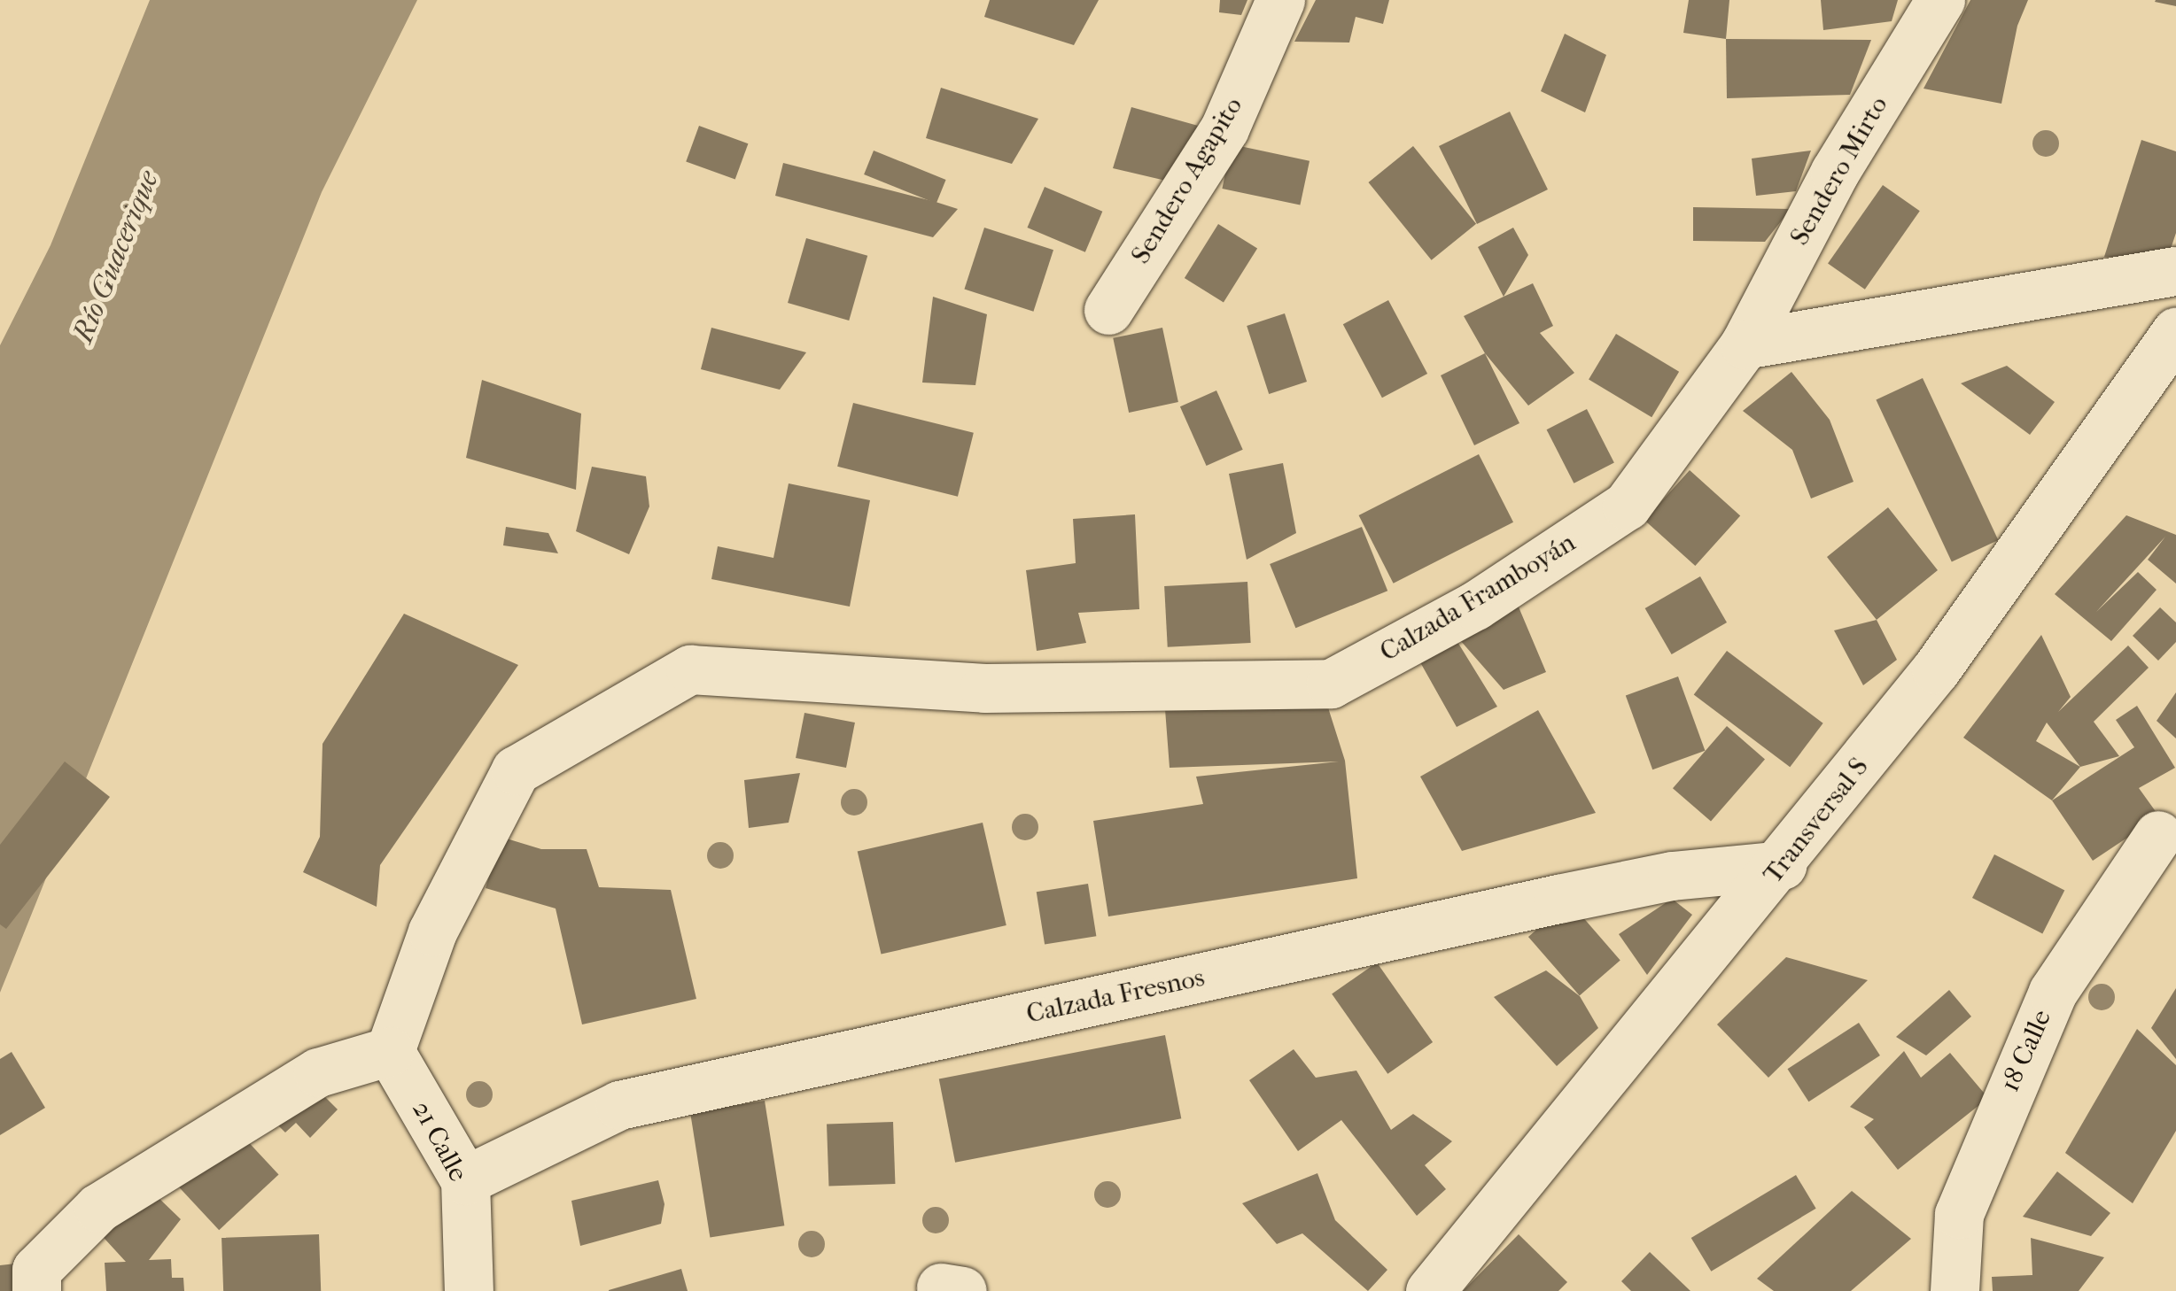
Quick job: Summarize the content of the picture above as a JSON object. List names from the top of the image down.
{
  "streets": {
    "street": [
      "Sendero Mirto",
      "Sendero Agapito",
      "Calzada Framboyán",
      "Transversal S",
      "Calzada Fresnos",
      "18 Calle",
      "21 Calle"
    ]
  },
  "crossings": [
    ["Sendero Mirto", "Calzada Framboyán"],
    ["Calzada Framboyán", "21 Calle"],
    ["Transversal S", "Calzada Fresnos"],
    ["Calzada Fresnos", "21 Calle"]
  ],
  "water": ["Río Guacerique"]
}
